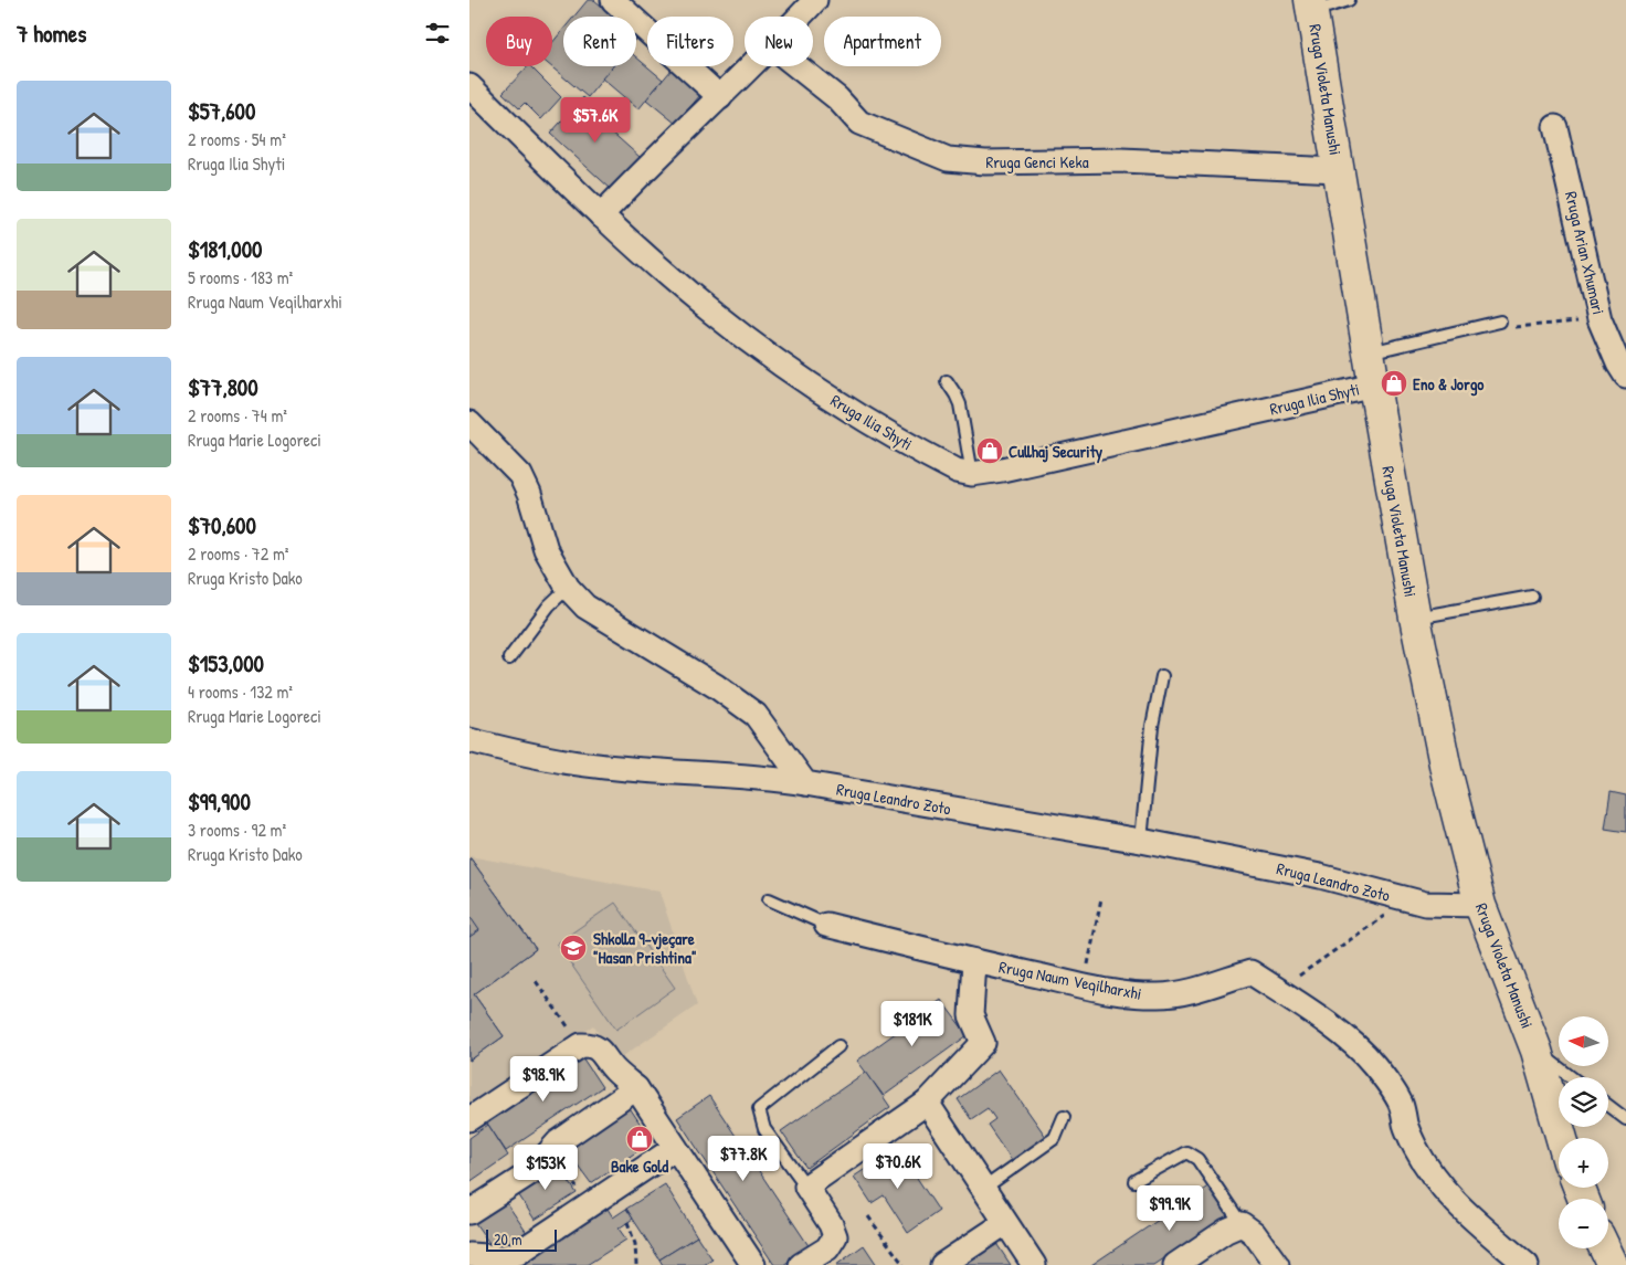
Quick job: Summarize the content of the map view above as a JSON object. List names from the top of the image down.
{
  "streets": {
    "street": [
      "Rruga Violeta Manushi",
      "Rruga Genci Keka",
      "Rruga Arian Xhumari",
      "Rruga Ilia Shyti",
      "Rruga Leandro Zoto",
      "Rruga Naum Veqilharxhi"
    ]
  },
  "crossings": [
    ["Rruga Violeta Manushi", "Rruga Genci Keka"],
    ["Rruga Violeta Manushi", "Rruga Ilia Shyti"],
    ["Rruga Violeta Manushi", "Rruga Leandro Zoto"]
  ],
  "places": {
    "shop": ["Eno & Jorgo", "Cullhaj Security", "Bake Gold"],
    "school or university": ["Shkolla 9-vjeçare \"Hasan Prishtina\""]
  },
  "scale_bar": "20 m",
  "north": "left",
  "page": {
    "heading": "7 homes",
    "chip": [
      "Buy",
      "Rent",
      "Filters",
      "New",
      "Apartment"
    ],
    "list": [
      {
        "name": "$57,600",
        "note": "2 rooms · 54 m² · Rruga Ilia Shyti"
      },
      {
        "name": "$181,000",
        "note": "5 rooms · 183 m² · Rruga Naum Veqilharxhi"
      },
      {
        "name": "$77,800",
        "note": "2 rooms · 74 m² · Rruga Marie Logoreci"
      },
      {
        "name": "$70,600",
        "note": "2 rooms · 72 m² · Rruga Kristo Dako"
      },
      {
        "name": "$153,000",
        "note": "4 rooms · 132 m² · Rruga Marie Logoreci"
      },
      {
        "name": "$99,900",
        "note": "3 rooms · 92 m² · Rruga Kristo Dako"
      }
    ],
    "price": [
      "$57.6K",
      "$181K",
      "$98.9K",
      "$77.8K",
      "$70.6K",
      "$153K",
      "$99.9K"
    ],
    "map_buttons": ["+", "−"],
    "scale": "20 m"
  }
}
